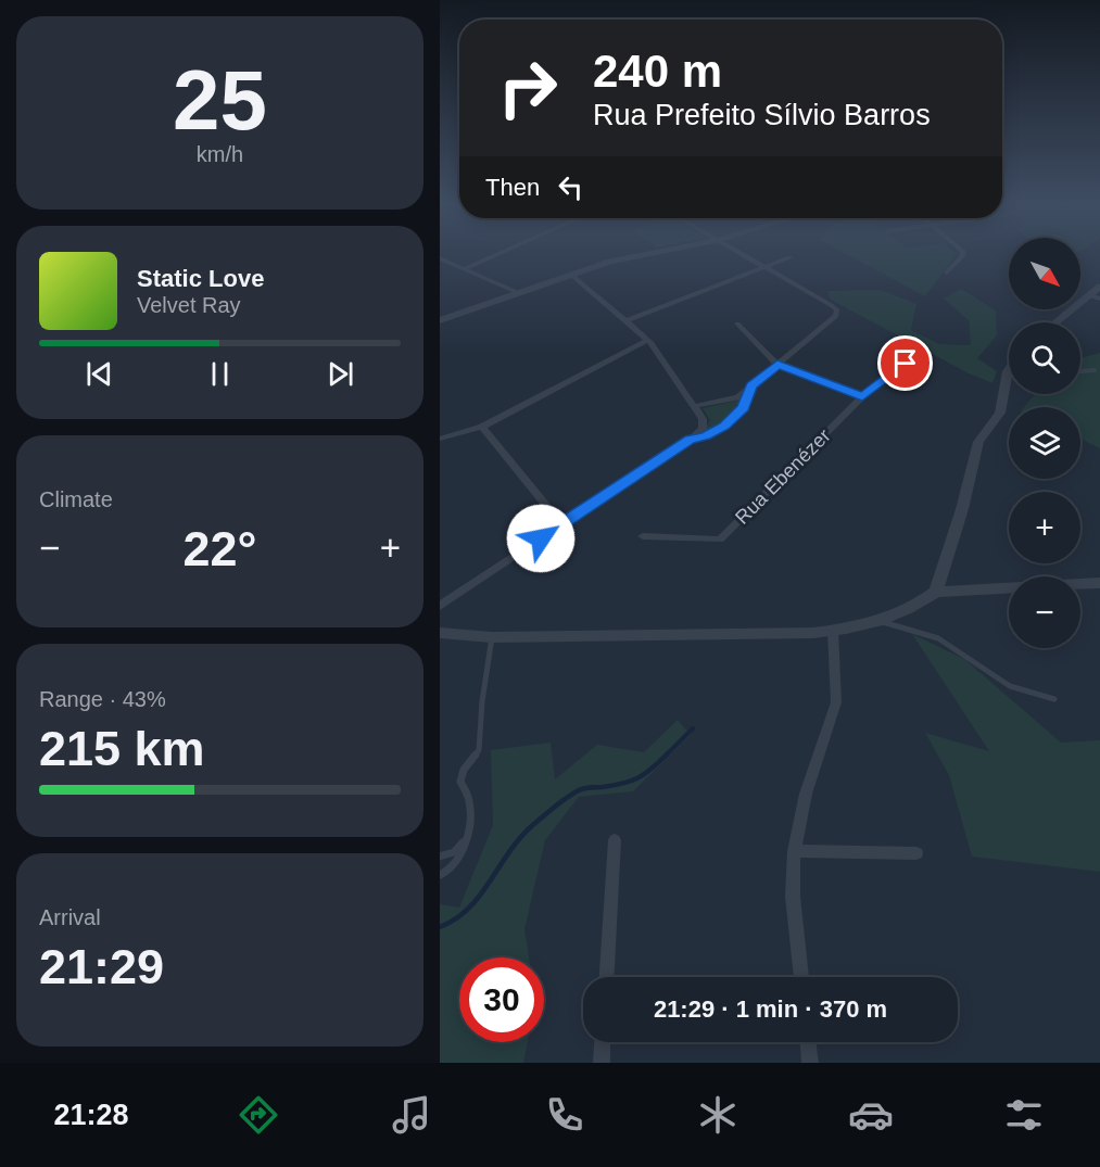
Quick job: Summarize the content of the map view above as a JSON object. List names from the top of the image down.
{
  "streets": {
    "street": ["Rua Ebenézer"]
  },
  "north": "bottom right",
  "page": {
    "tile": [
      ["25", "km/h"],
      "Climate",
      ["Range · 43%", "215 km"],
      ["Arrival", "21:29"]
    ],
    "turn": ["240 m", "Rua Prefeito Sílvio Barros"],
    "then": "Then",
    "map_buttons": ["+", "−"],
    "song": ["Static Love", "Velvet Ray"],
    "heat": ["−", "22°", "+"],
    "limit": "30",
    "trip": "21:29 · 1 min · 370 m",
    "tabs": "21:28"
  }
}
